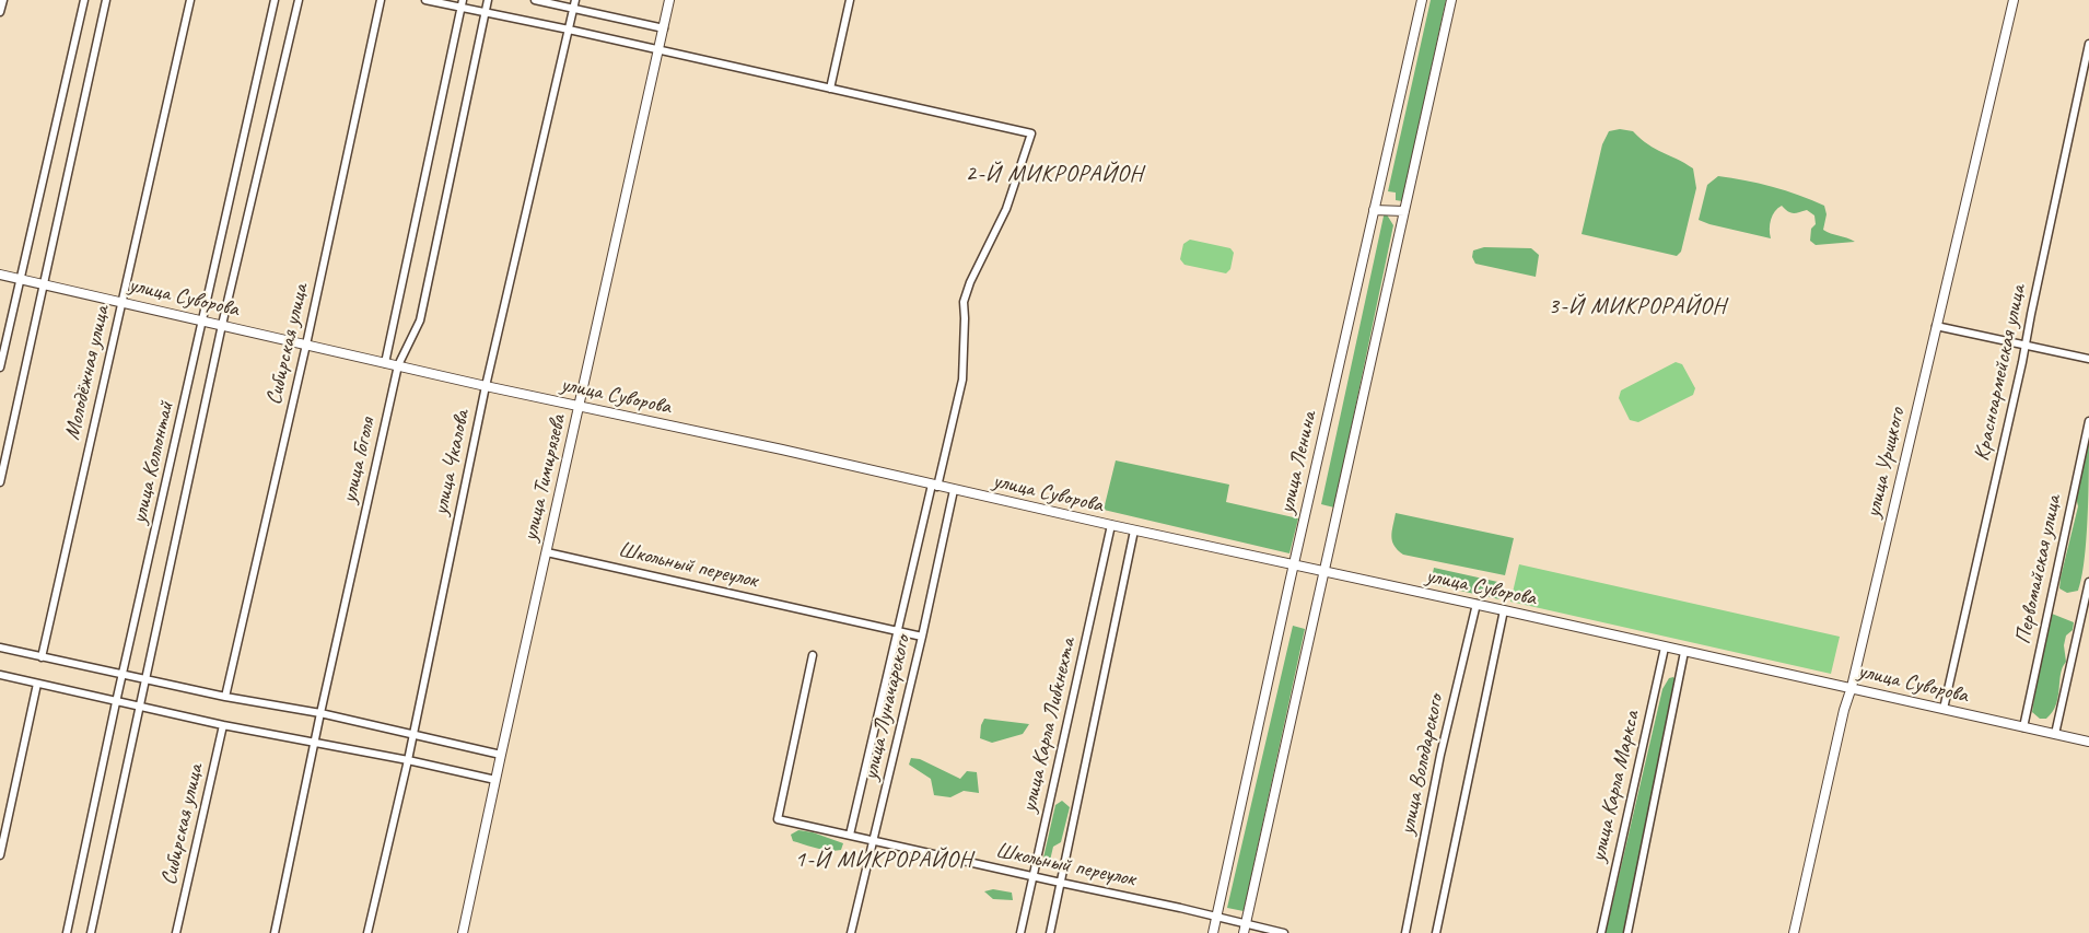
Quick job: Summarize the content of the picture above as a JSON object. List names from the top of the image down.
{
  "streets": {
    "street": [
      "улица Суворова",
      "Сибирская улица",
      "Молодёжная улица",
      "Красноармейская улица",
      "улица Гоголя",
      "улица Коллонтай",
      "улица Чкалова",
      "улица Ленина",
      "улица Урицкого",
      "улица Тимирязева",
      "Школьный переулок",
      "Первомайская улица",
      "улица Луначарского",
      "улица Карла Либкнехта",
      "улица Володарского",
      "улица Карла Маркса"
    ]
  },
  "crossings": [
    ["улица Суворова", "Сибирская улица"],
    ["улица Суворова", "Молодёжная улица"],
    ["улица Суворова", "Красноармейская улица"],
    ["улица Суворова", "улица Гоголя"],
    ["улица Суворова", "улица Коллонтай"],
    ["улица Суворова", "улица Чкалова"],
    ["улица Суворова", "улица Ленина"],
    ["улица Суворова", "улица Урицкого"],
    ["улица Суворова", "улица Тимирязева"],
    ["улица Суворова", "Первомайская улица"],
    ["улица Суворова", "улица Луначарского"],
    ["улица Суворова", "улица Карла Либкнехта"],
    ["улица Суворова", "улица Володарского"],
    ["улица Суворова", "улица Карла Маркса"],
    ["улица Ленина", "Школьный переулок"],
    ["улица Тимирязева", "Школьный переулок"],
    ["Школьный переулок", "улица Луначарского"],
    ["Школьный переулок", "улица Карла Либкнехта"]
  ],
  "districts": ["2-Й МИКРОРАЙОН", "3-Й МИКРОРАЙОН", "1-Й МИКРОРАЙОН"]
}
